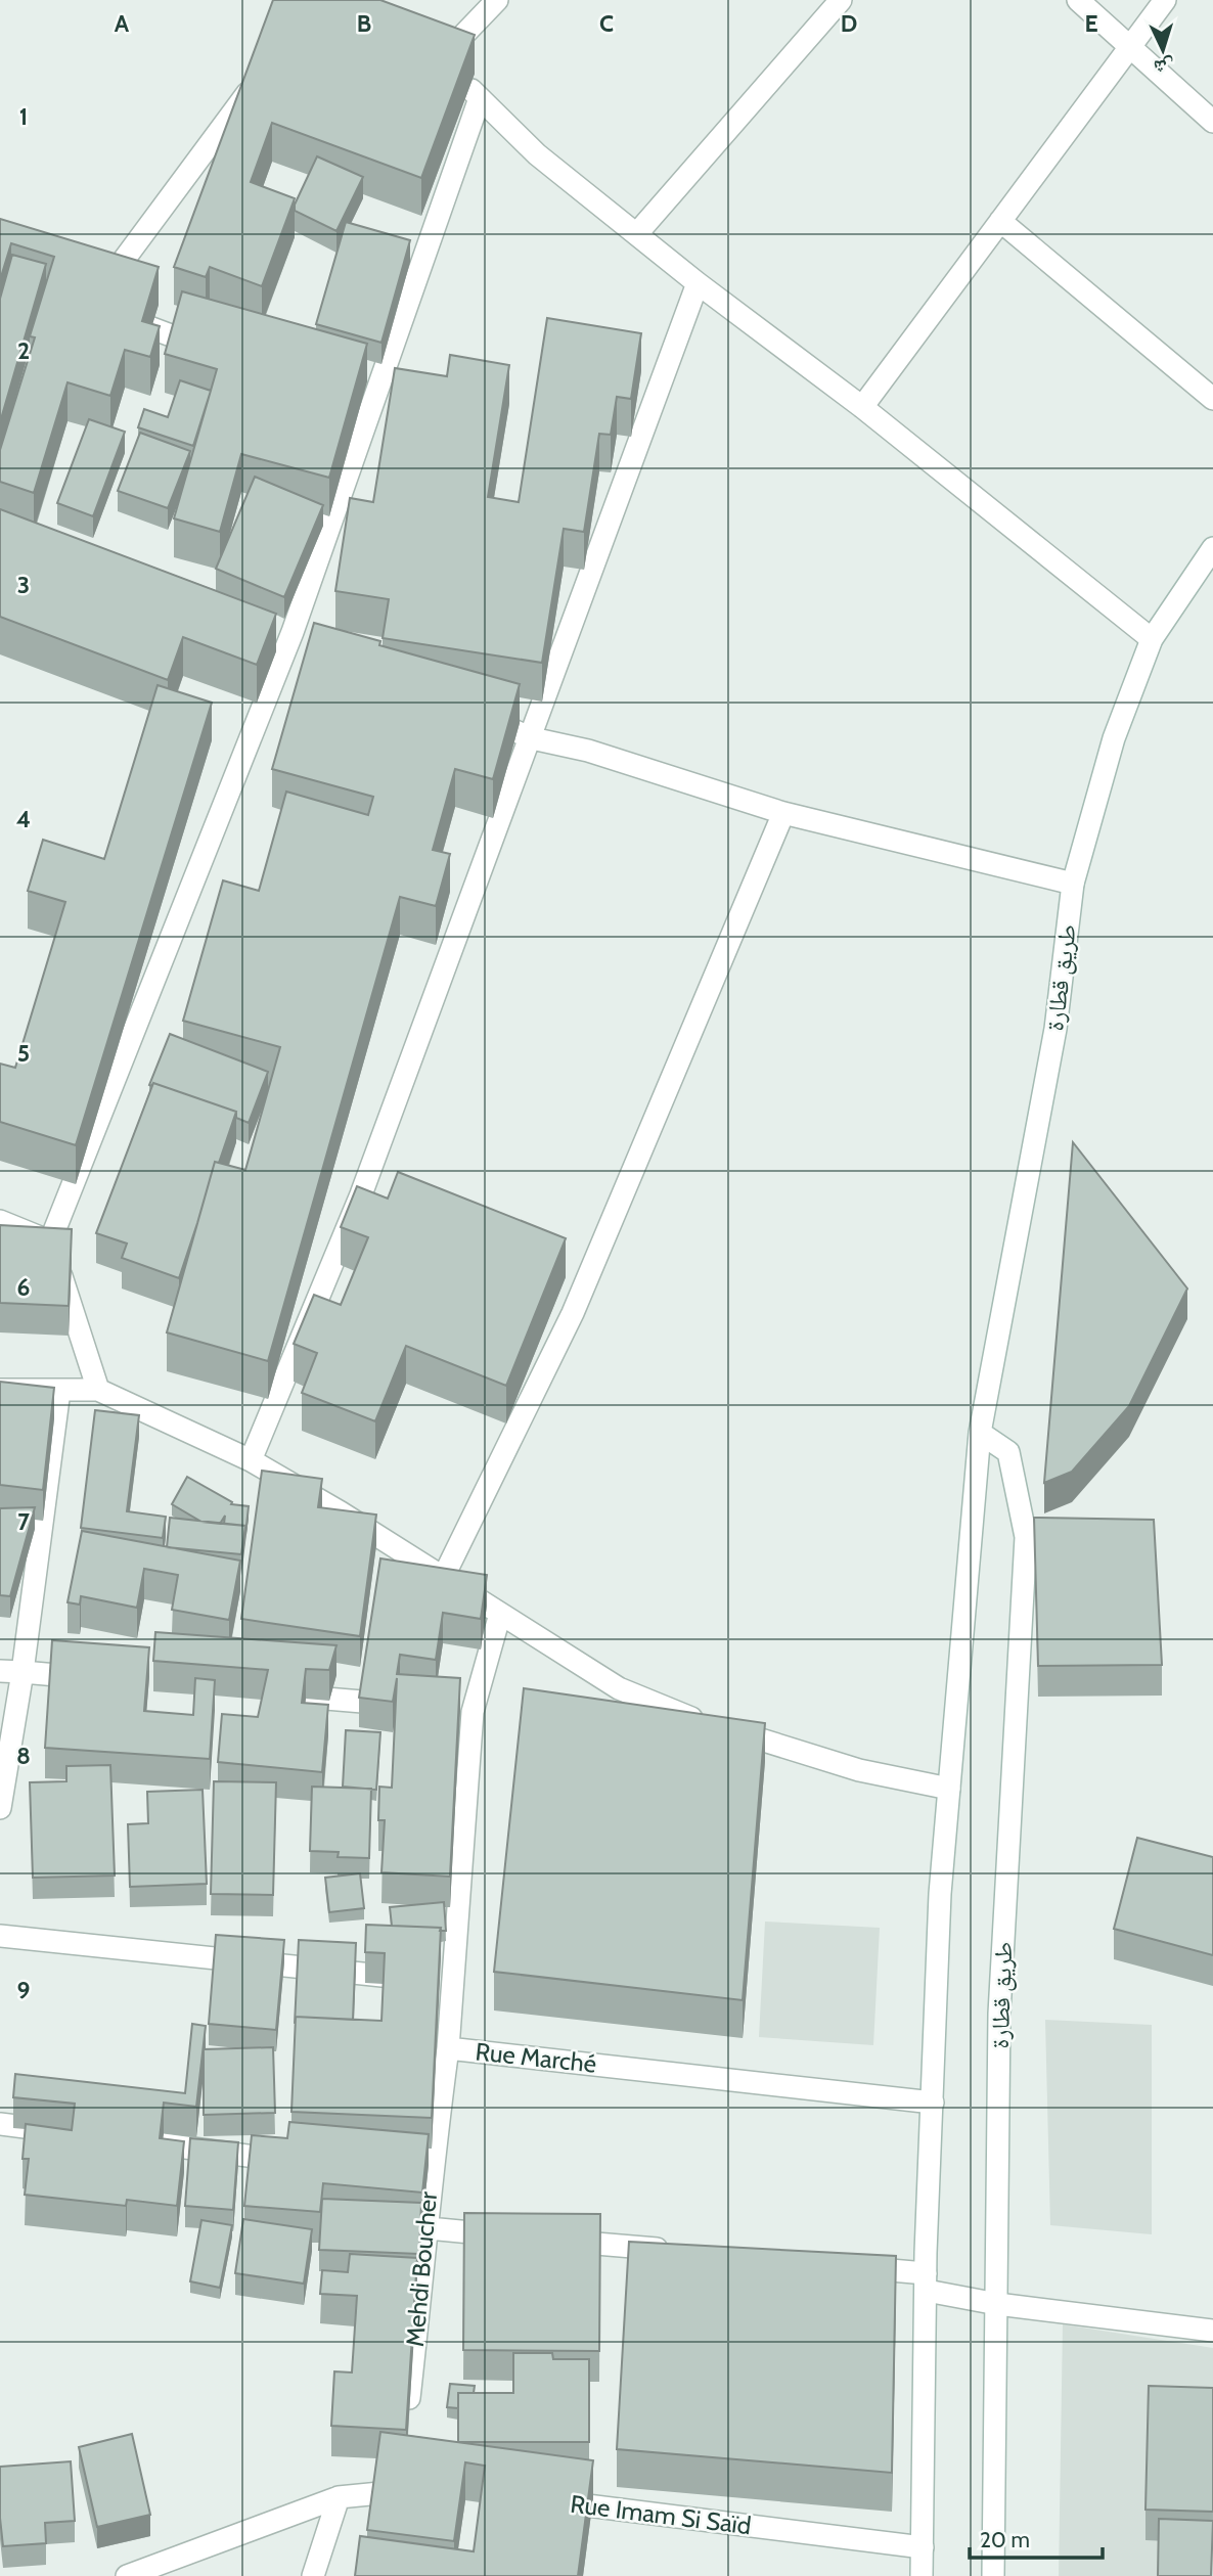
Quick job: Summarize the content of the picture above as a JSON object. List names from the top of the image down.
{
  "streets": {
    "street": [
      "طريق قطارة",
      "Rue Marché",
      "Mehdi Boucher",
      "Rue Imam Si Saïd"
    ]
  },
  "crossings": [
    ["طريق قطارة", "Rue Marché"],
    ["طريق قطارة", "Rue Imam Si Saïd"],
    ["Rue Marché", "Mehdi Boucher"]
  ],
  "scale_bar": "20 m",
  "north": "bottom",
  "grid": {
    "columns": [
      "A",
      "B",
      "C",
      "D",
      "E"
    ],
    "rows": [
      "1",
      "2",
      "3",
      "4",
      "5",
      "6",
      "7",
      "8",
      "9"
    ]
  }
}
